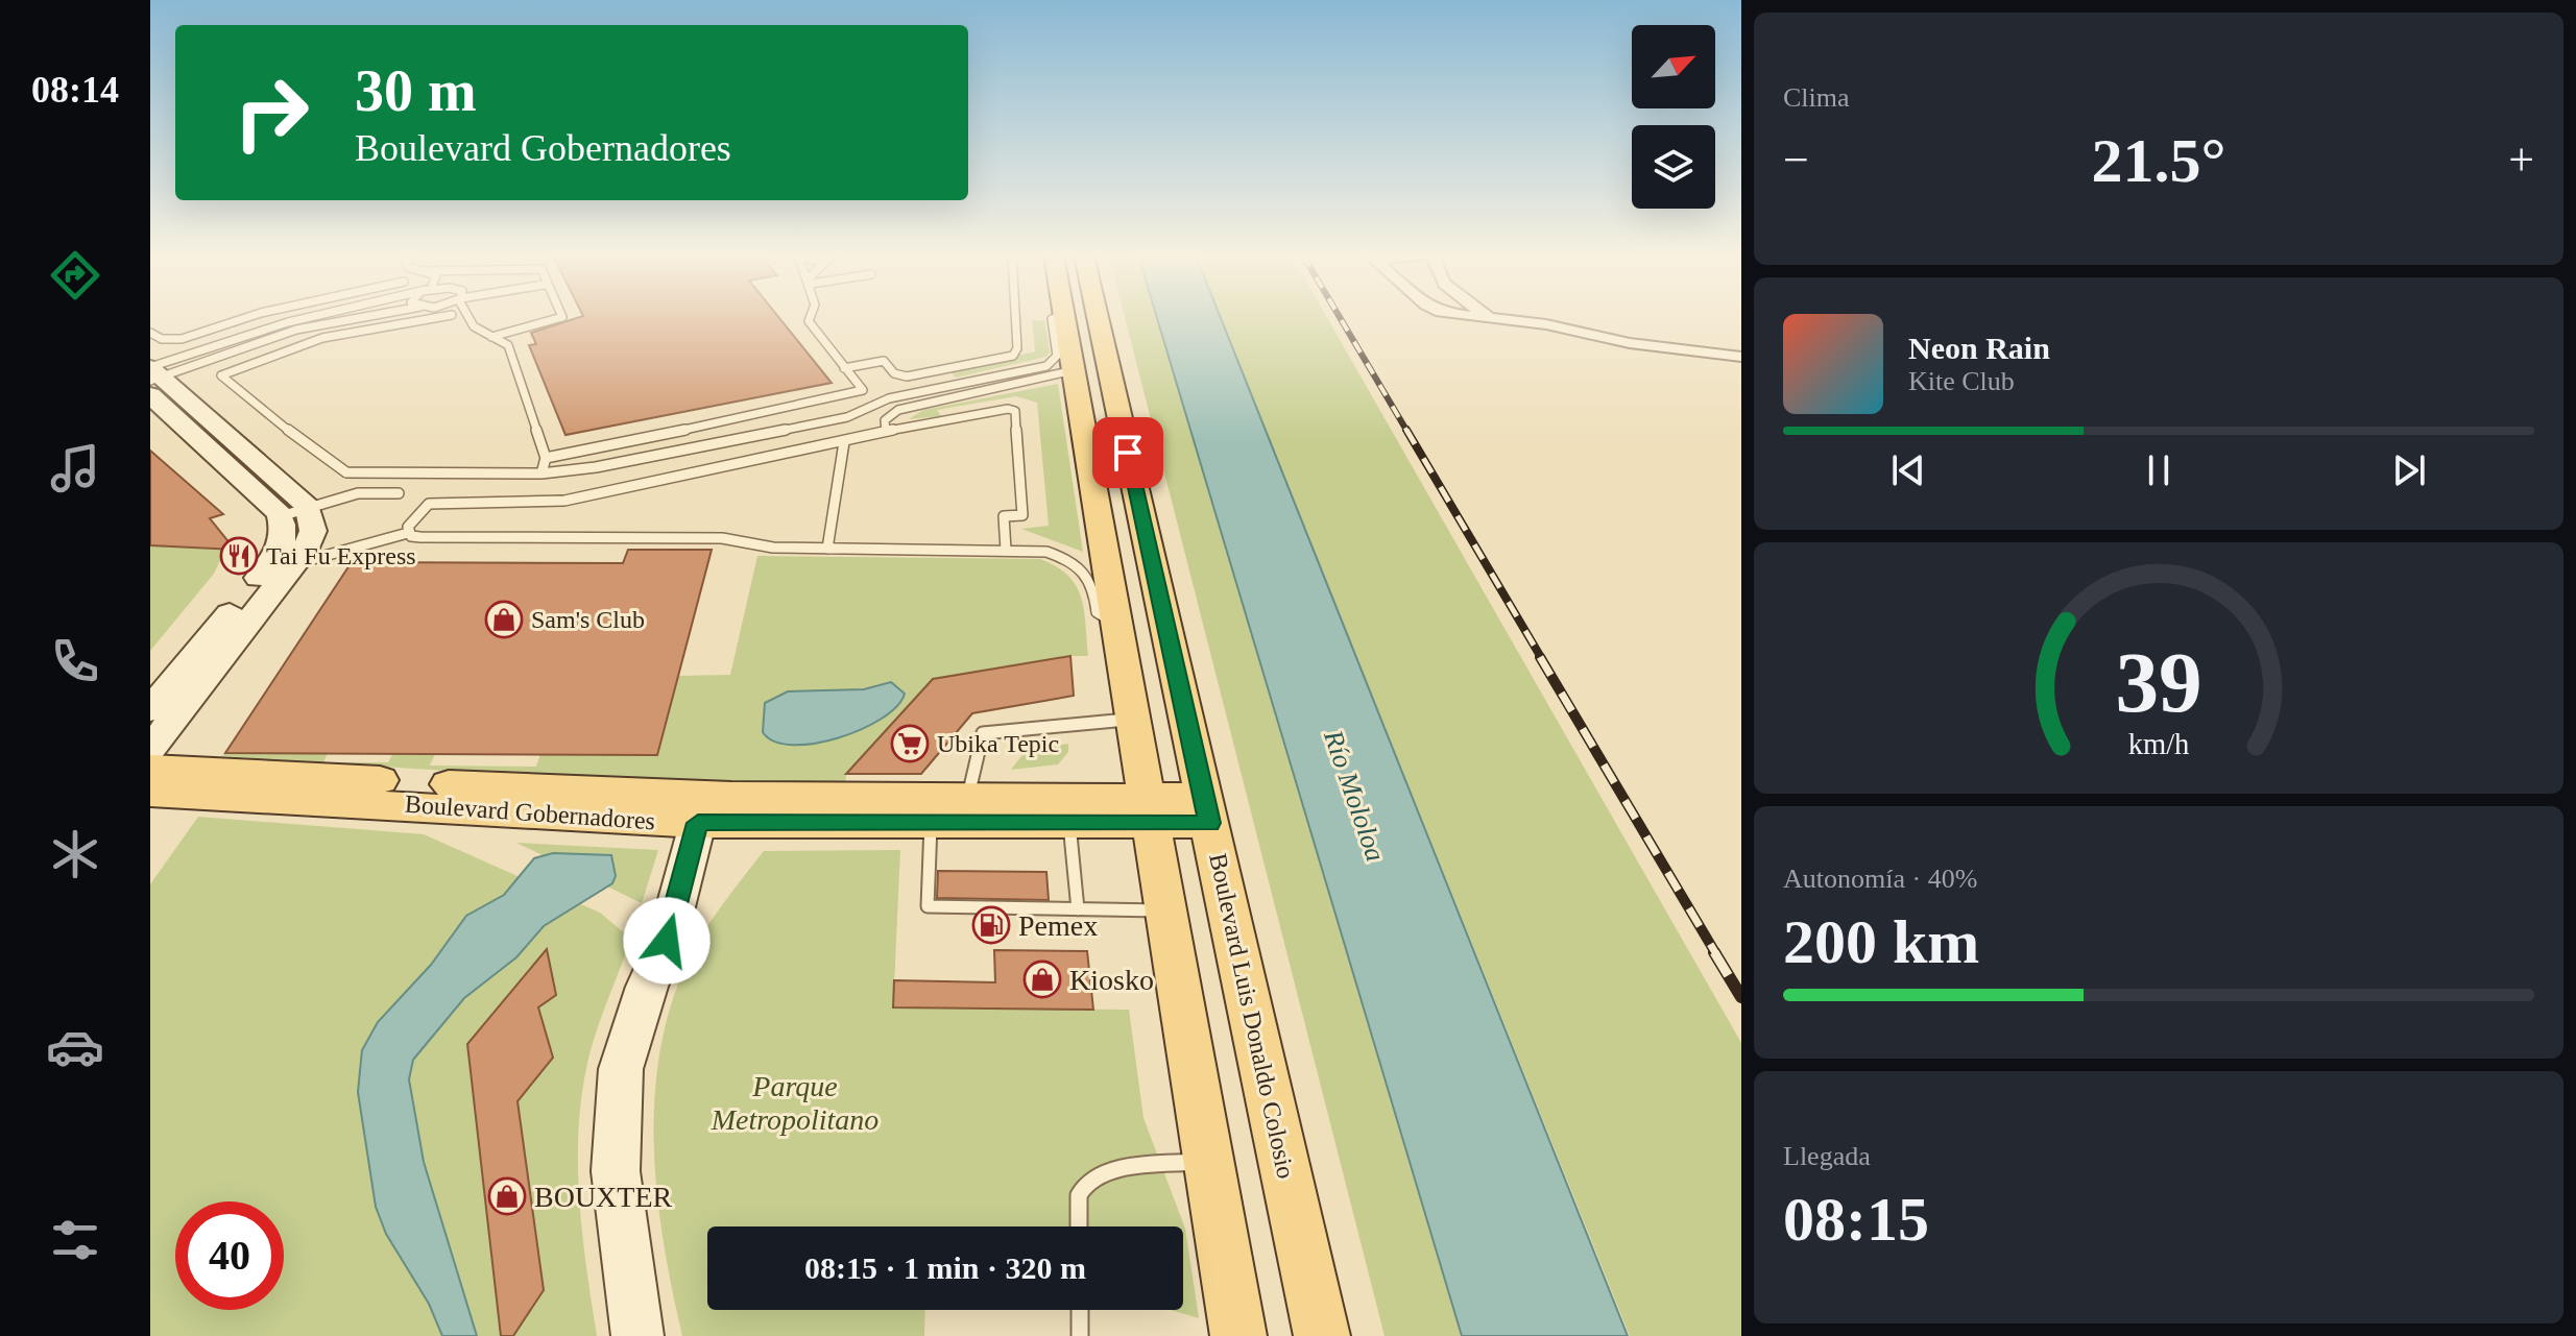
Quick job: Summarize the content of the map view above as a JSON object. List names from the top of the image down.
{
  "streets": {
    "main road": ["Boulevard Gobernadores", "Boulevard Luis Donaldo Colosio"]
  },
  "crossings": [
    ["Boulevard Gobernadores", "Boulevard Luis Donaldo Colosio"]
  ],
  "water": ["Río Mololoa"],
  "parks": ["Parque Metropolitano"],
  "places": {
    "restaurant": ["Tai Fu Express"],
    "shop": ["Sam's Club", "Kiosko", "BOUXTER"],
    "supermarket": ["Ubika Tepic"],
    "fuel station": ["Pemex"]
  },
  "north": "top right",
  "page": {
    "tabs": "08:14",
    "tile": [
      "Clima",
      ["Autonomía · 40%", "200 km"],
      ["Llegada", "08:15"]
    ],
    "turn": ["30 m", "Boulevard Gobernadores"],
    "heat": ["−", "21.5°", "+"],
    "song": ["Neon Rain", "Kite Club"],
    "limit": "40",
    "trip": "08:15 · 1 min · 320 m",
    "gauge": ["39", "km/h"]
  }
}
